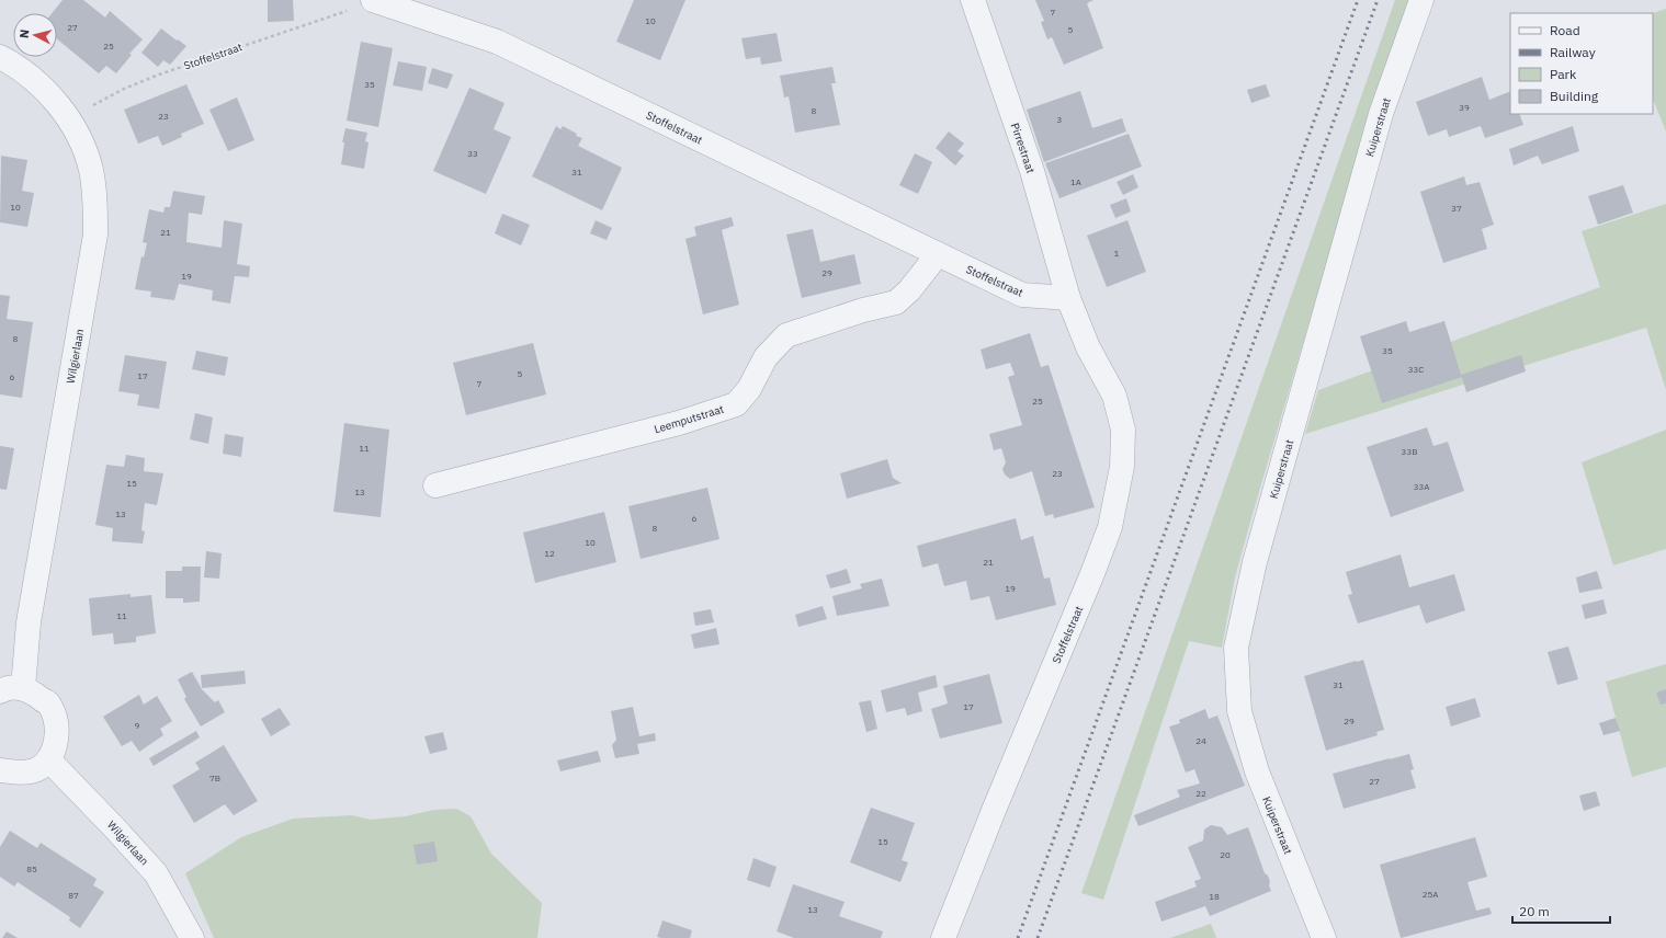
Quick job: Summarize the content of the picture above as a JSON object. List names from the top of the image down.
{
  "streets": {
    "street": [
      "Stoffelstraat",
      "Kuiperstraat",
      "Pirrestraat",
      "Wilgierlaan",
      "Leemputstraat"
    ]
  },
  "crossings": [
    ["Stoffelstraat", "Pirrestraat"],
    ["Stoffelstraat", "Wilgierlaan"],
    ["Stoffelstraat", "Leemputstraat"]
  ],
  "house_numbers": [
    "7",
    "10",
    "27",
    "5",
    "25",
    "35",
    "39",
    "8",
    "23",
    "3",
    "33",
    "31",
    "1A",
    "10",
    "37",
    "21",
    "1",
    "29",
    "19",
    "8",
    "35",
    "33C",
    "5",
    "17",
    "6",
    "7",
    "25",
    "11",
    "33B",
    "23",
    "15",
    "33A",
    "13",
    "13",
    "6",
    "8",
    "10",
    "12",
    "21",
    "19",
    "11",
    "31",
    "17",
    "29",
    "9",
    "24",
    "7B",
    "27",
    "22",
    "15",
    "20",
    "85",
    "25A",
    "87",
    "18",
    "13"
  ],
  "legend": [
    "Road",
    "Railway",
    "Park",
    "Building"
  ],
  "scale_bar": "20 m",
  "north": "left"
}
